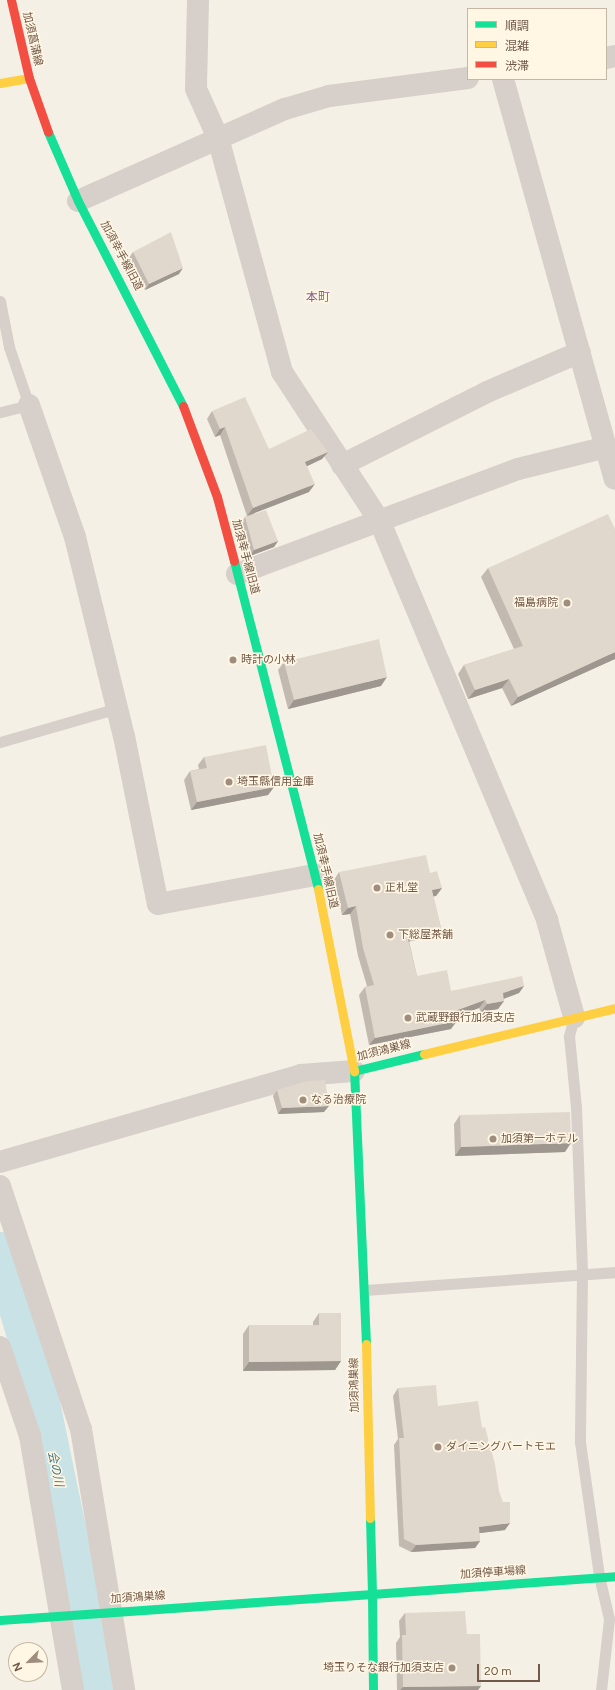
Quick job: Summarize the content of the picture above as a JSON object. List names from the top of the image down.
{
  "streets": {
    "main road": [
      "加須菖蒲線",
      "加須幸手線旧道",
      "加須鴻巣線",
      "加須停車場線"
    ]
  },
  "crossings": [
    ["加須菖蒲線", "加須幸手線旧道"],
    ["加須幸手線旧道", "加須鴻巣線"],
    ["加須鴻巣線", "加須停車場線"]
  ],
  "districts": ["本町"],
  "water": ["会の川"],
  "places": [
    "福島病院",
    "時計の小林",
    "埼玉縣信用金庫",
    "正札堂",
    "下総屋茶舗",
    "武蔵野銀行加須支店",
    "なる治療院",
    "加須第一ホテル",
    "ダイニングバートモエ",
    "埼玉りそな銀行加須支店"
  ],
  "legend": ["順調", "混雑", "渋滞"],
  "scale_bar": "20 m",
  "north": "bottom left"
}
